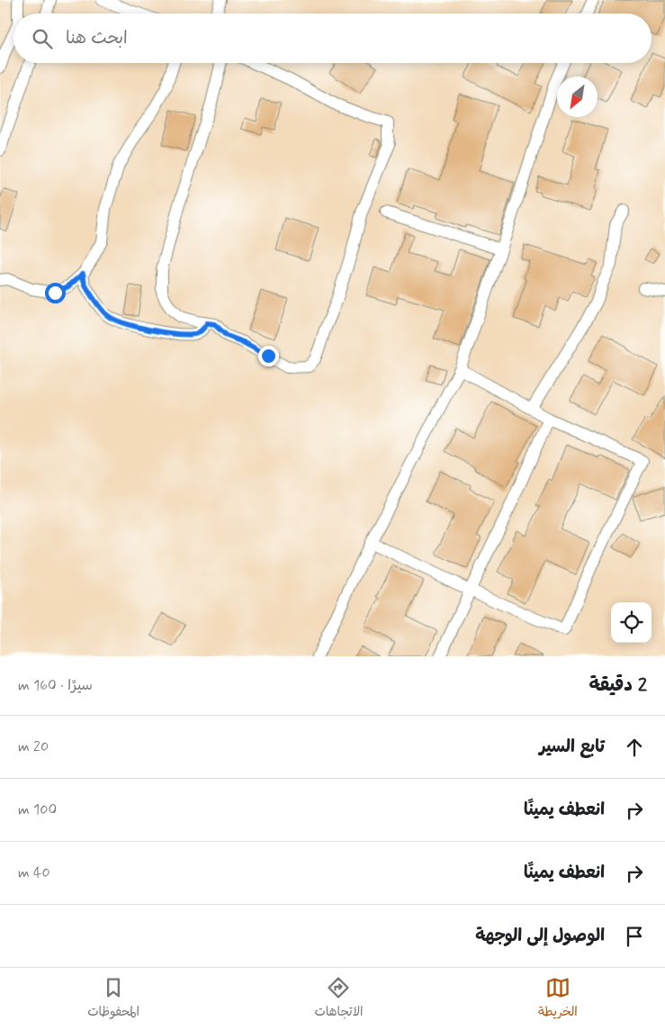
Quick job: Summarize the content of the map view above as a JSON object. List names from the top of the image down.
{
  "north": "bottom left",
  "page": {
    "search": "ابحث هنا",
    "heading": ["2 دقيقة", "سيرًا · 160 m"],
    "list": [
      ["تابع السير", "20 m"],
      ["انعطف يمينًا", "100 m"],
      ["انعطف يمينًا", "40 m"],
      "الوصول إلى الوجهة"
    ],
    "nav": ["الخريطة", "الاتجاهات", "المحفوظات"]
  }
}
